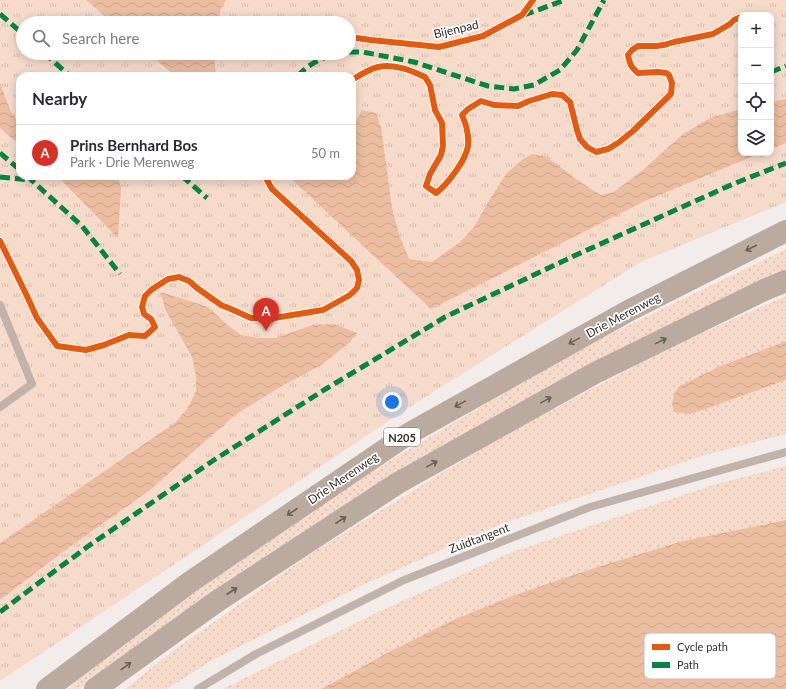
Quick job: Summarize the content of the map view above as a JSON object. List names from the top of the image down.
{
  "streets": {
    "highway": ["Drie Merenweg", "N205"],
    "lane": ["Zuidtangent"],
    "cycle path": ["Bijenpad"]
  },
  "legend": ["Cycle path", "Path"],
  "page": {
    "map_buttons": ["+", "−"],
    "search": "Search here",
    "heading": "Nearby",
    "list": [
      {
        "mark": "A",
        "name": "Prins Bernhard Bos",
        "note": "Park · Drie Merenweg",
        "value": "50 m"
      }
    ],
    "pins": "A"
  }
}
